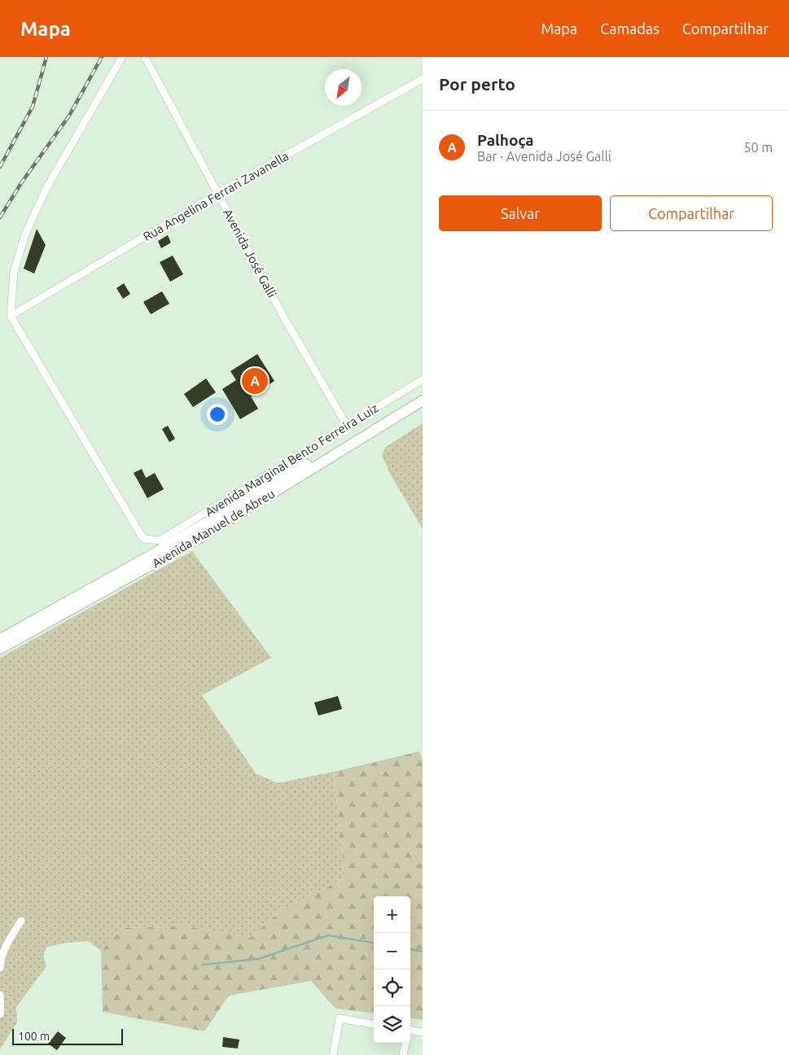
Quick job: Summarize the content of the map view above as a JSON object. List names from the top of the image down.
{
  "streets": {
    "main road": ["Avenida Manuel de Abreu"],
    "street": ["Rua Angelina Ferrari Zavanella", "Avenida José Galli", "Avenida Marginal Bento Ferreira Luiz"]
  },
  "crossings": [
    ["Rua Angelina Ferrari Zavanella", "Avenida José Galli"],
    ["Rua Angelina Ferrari Zavanella", "Avenida Marginal Bento Ferreira Luiz"],
    ["Avenida José Galli", "Avenida Marginal Bento Ferreira Luiz"]
  ],
  "scale_bar": "100 m",
  "north": "bottom left",
  "page": {
    "header": "Mapa",
    "nav": ["Mapa", "Camadas", "Compartilhar"],
    "heading": "Por perto",
    "list": [
      {
        "mark": "A",
        "name": "Palhoça",
        "note": "Bar · Avenida José Galli",
        "value": "50 m"
      }
    ],
    "buttons": ["Salvar", "Compartilhar"],
    "pins": "A",
    "map_buttons": ["+", "−"],
    "scale": "100 m"
  }
}
